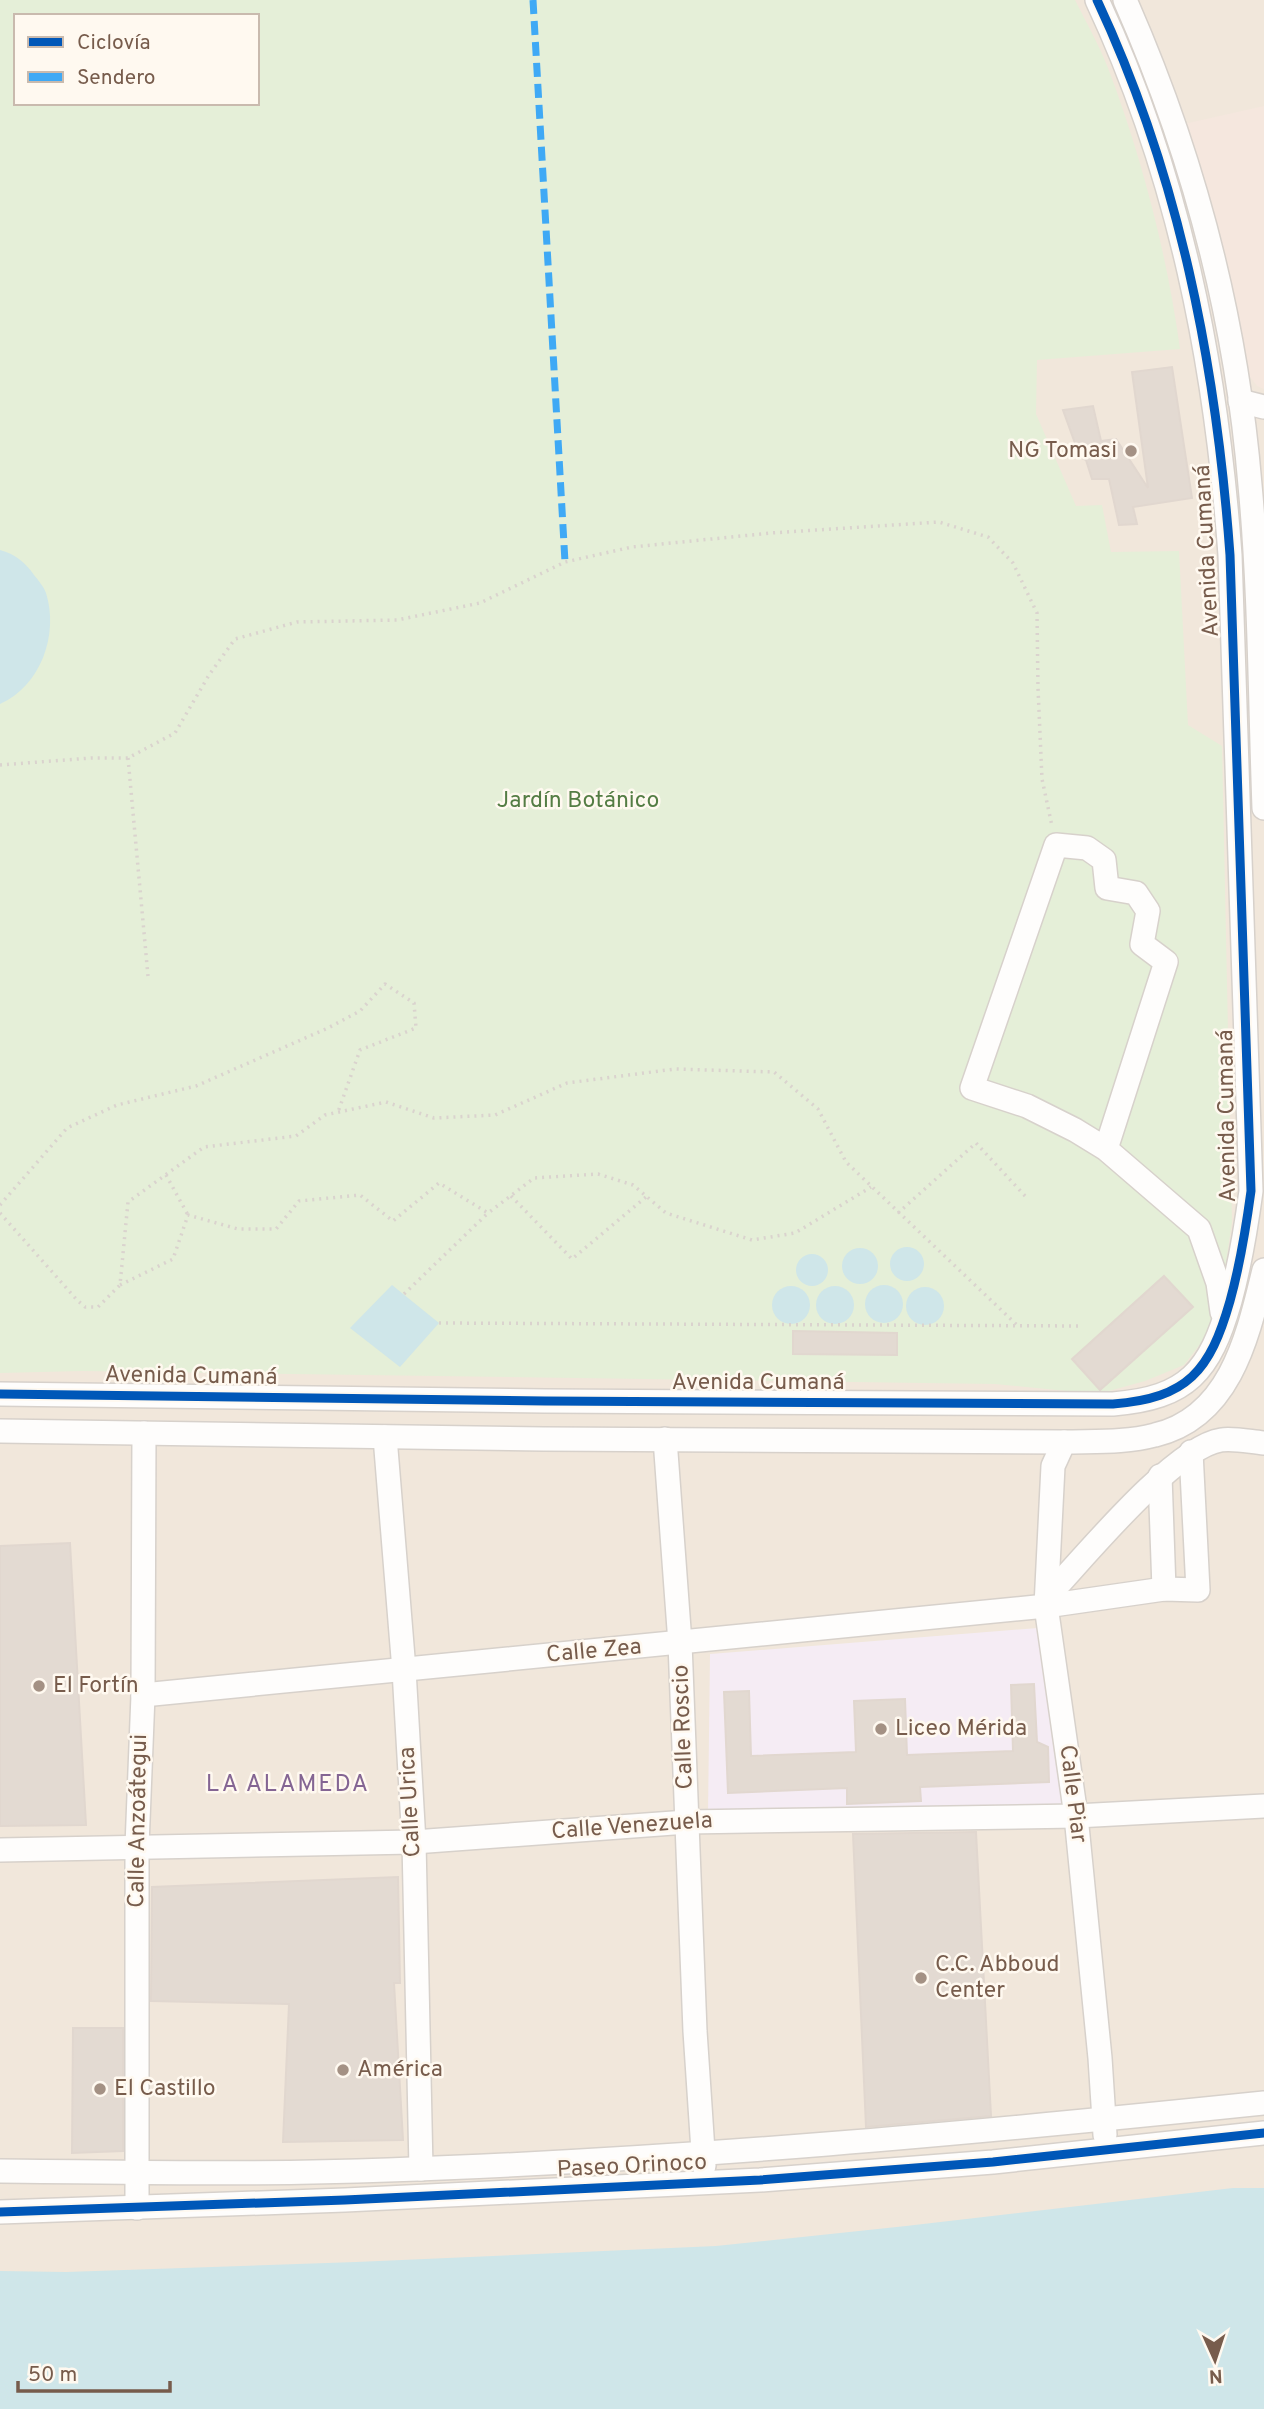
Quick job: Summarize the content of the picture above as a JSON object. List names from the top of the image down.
{
  "streets": {
    "street": [
      "Avenida Cumaná",
      "Calle Zea",
      "Calle Roscio",
      "Calle Piar",
      "Calle Urica",
      "Calle Anzoátegui",
      "Calle Venezuela",
      "Paseo Orinoco"
    ]
  },
  "crossings": [
    ["Calle Zea", "Calle Roscio"],
    ["Calle Zea", "Calle Piar"],
    ["Calle Zea", "Calle Urica"],
    ["Calle Zea", "Calle Anzoátegui"],
    ["Calle Roscio", "Calle Venezuela"],
    ["Calle Roscio", "Paseo Orinoco"],
    ["Calle Piar", "Calle Venezuela"],
    ["Calle Piar", "Paseo Orinoco"],
    ["Calle Urica", "Calle Venezuela"],
    ["Calle Urica", "Paseo Orinoco"],
    ["Calle Anzoátegui", "Calle Venezuela"],
    ["Calle Anzoátegui", "Paseo Orinoco"]
  ],
  "districts": ["LA ALAMEDA"],
  "parks": ["Jardín Botánico"],
  "places": [
    "NG Tomasi",
    "El Fortín",
    "Liceo Mérida",
    "C.C. Abboud Center",
    "América",
    "El Castillo"
  ],
  "legend": ["Ciclovía", "Sendero"],
  "scale_bar": "50 m",
  "north": "bottom"
}
